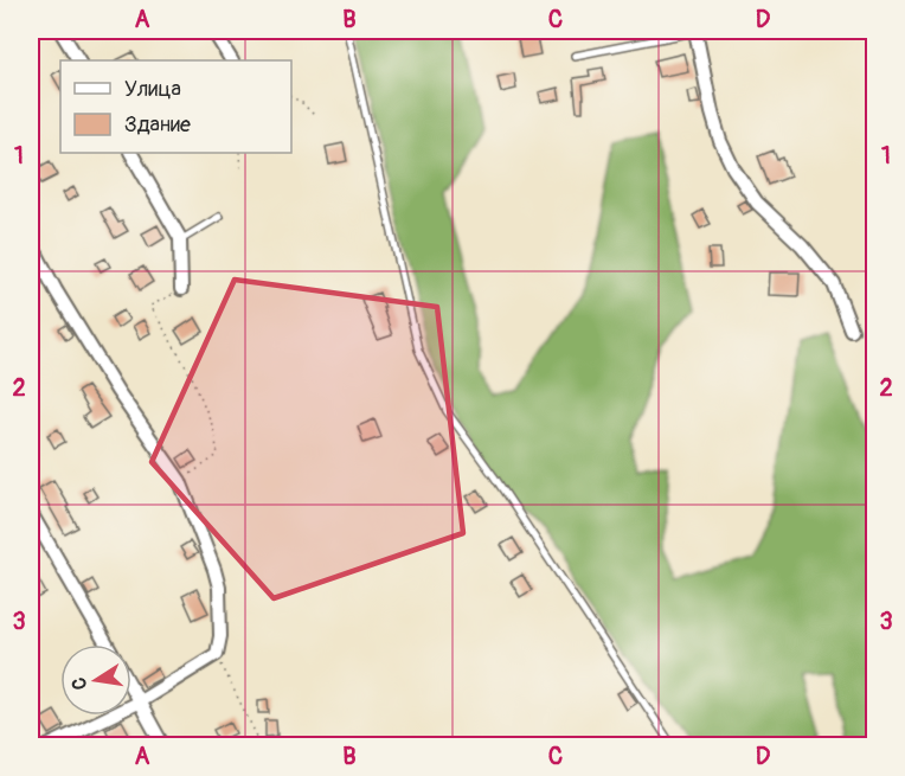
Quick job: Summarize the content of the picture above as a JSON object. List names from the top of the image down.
{
  "legend": ["Улица", "Здание"],
  "north": "left",
  "grid": {
    "columns": [
      "A",
      "B",
      "C",
      "D"
    ],
    "rows": ["1", "2", "3"]
  }
}
